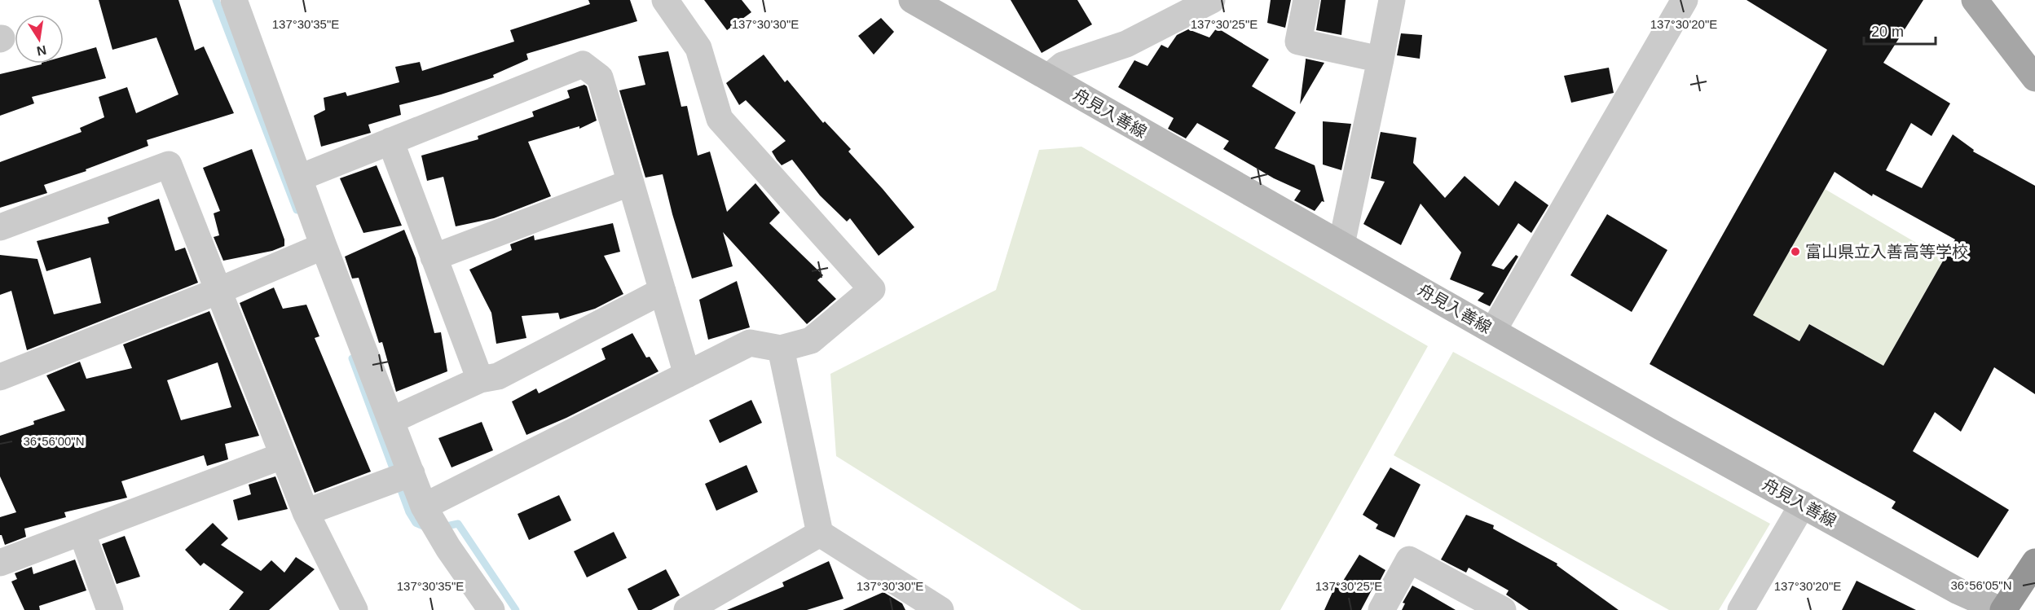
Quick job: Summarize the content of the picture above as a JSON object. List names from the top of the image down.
{
  "streets": {
    "main road": ["舟見入善線"]
  },
  "places": ["富山県立入善高等学校"],
  "scale_bar": "20 m",
  "north": "bottom",
  "coordinates": [
    "137°30'35\"E",
    "137°30'30\"E",
    "137°30'25\"E",
    "137°30'20\"E",
    "36°56'00\"N",
    "36°56'05\"N"
  ]
}
